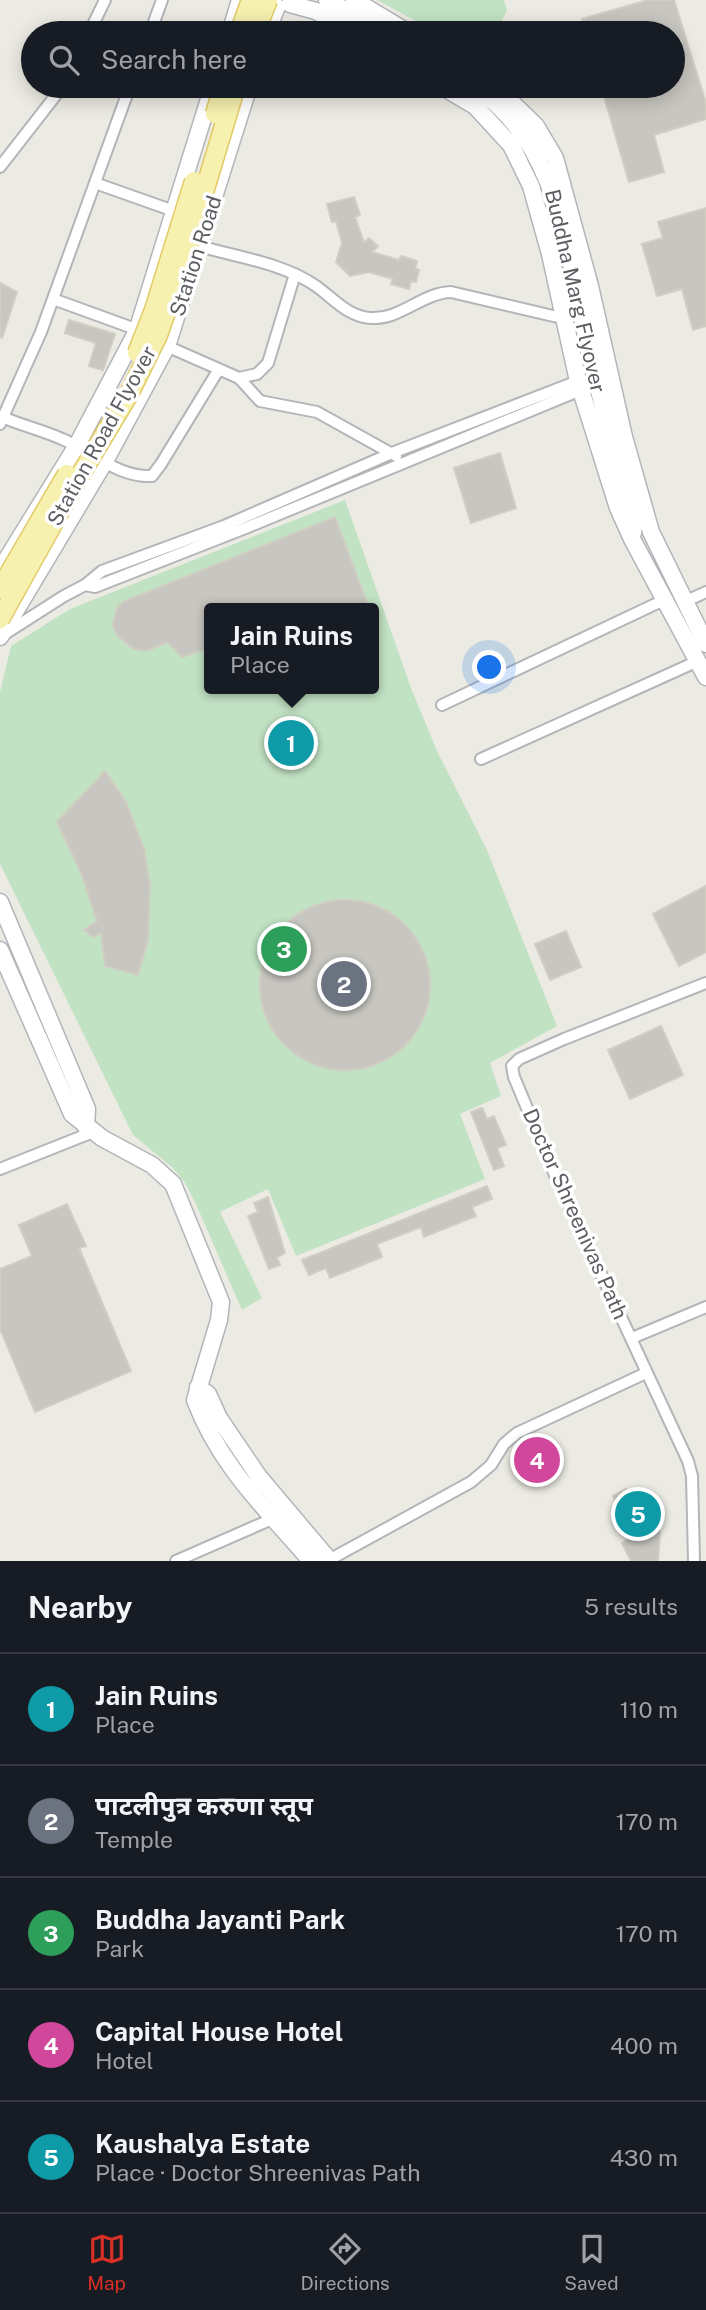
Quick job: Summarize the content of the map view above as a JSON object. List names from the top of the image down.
{
  "streets": {
    "main road": ["Station Road", "Buddha Marg Flyover", "Station Road Flyover"],
    "street": ["Doctor Shreenivas Path"]
  },
  "page": {
    "search": "Search here",
    "popup": ["Jain Ruins", "Place"],
    "pins": [
      "1",
      "3",
      "2",
      "4",
      "5"
    ],
    "heading": ["Nearby", "5 results"],
    "list": [
      {
        "mark": "1",
        "name": "Jain Ruins",
        "note": "Place",
        "value": "110 m"
      },
      {
        "mark": "2",
        "name": "पाटलीपुत्र करुणा स्तूप",
        "note": "Temple",
        "value": "170 m"
      },
      {
        "mark": "3",
        "name": "Buddha Jayanti Park",
        "note": "Park",
        "value": "170 m"
      },
      {
        "mark": "4",
        "name": "Capital House Hotel",
        "note": "Hotel",
        "value": "400 m"
      },
      {
        "mark": "5",
        "name": "Kaushalya Estate",
        "note": "Place · Doctor Shreenivas Path",
        "value": "430 m"
      }
    ],
    "nav": ["Map", "Directions", "Saved"]
  }
}
